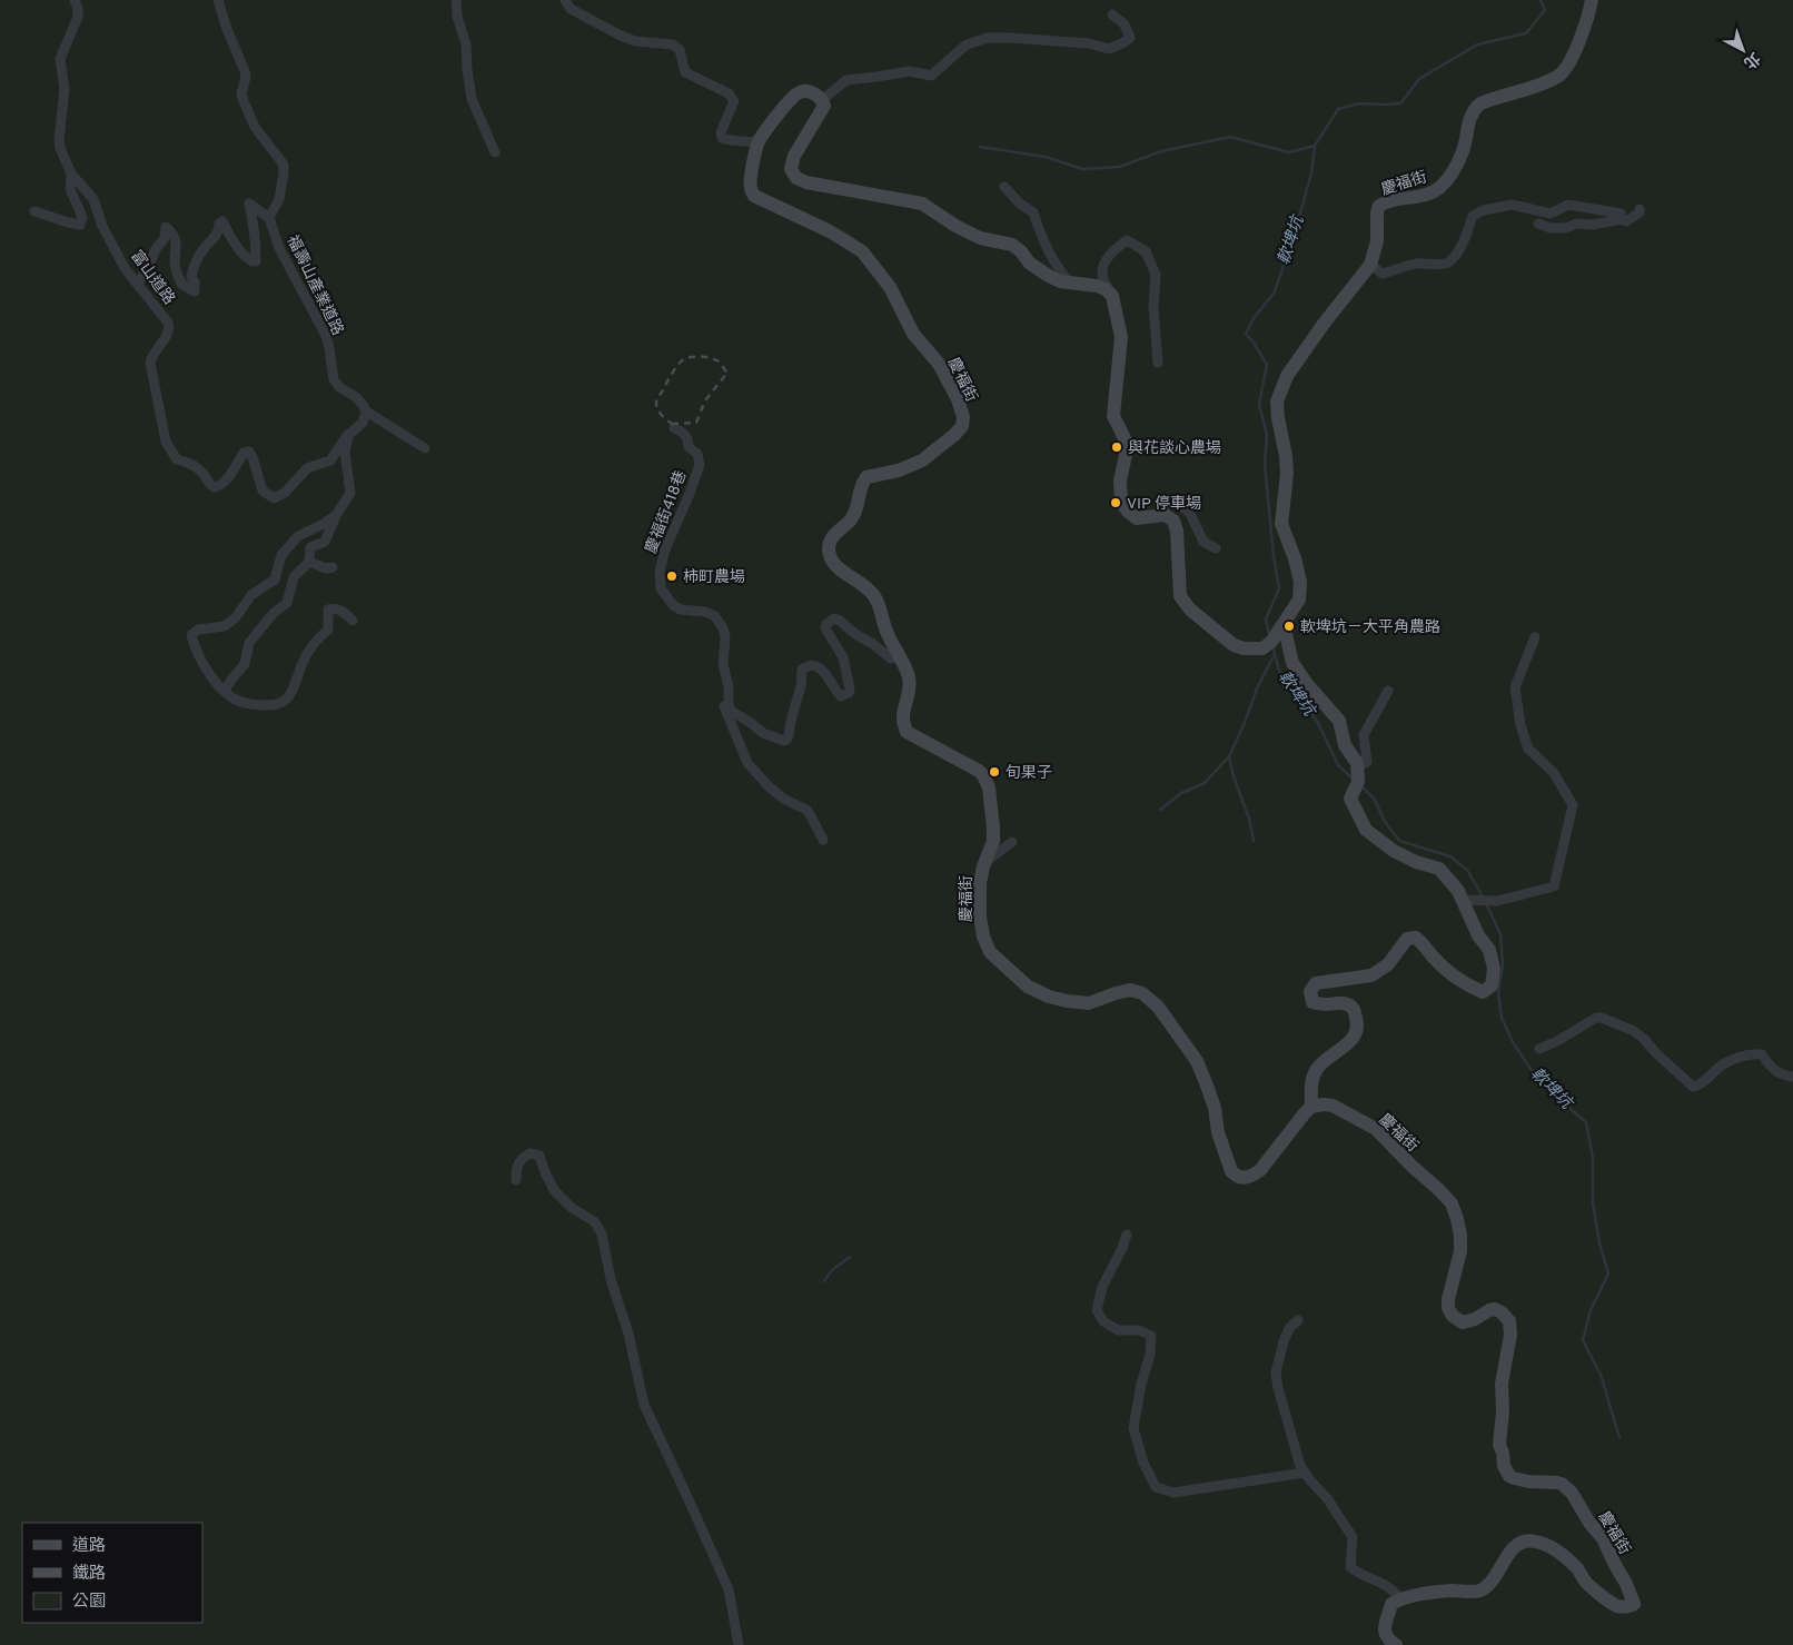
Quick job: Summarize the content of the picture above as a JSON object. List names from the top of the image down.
{
  "streets": {
    "street": [
      "慶福街",
      "富山道路",
      "福壽山產業道路",
      "慶福街418巷"
    ]
  },
  "water": ["軟埤坑"],
  "places": [
    "與花談心農場",
    "VIP 停車場",
    "柿町農場",
    "軟埤坑－大平角農路",
    "旬果子"
  ],
  "legend": ["道路", "鐵路", "公園"],
  "north": "bottom right"
}
